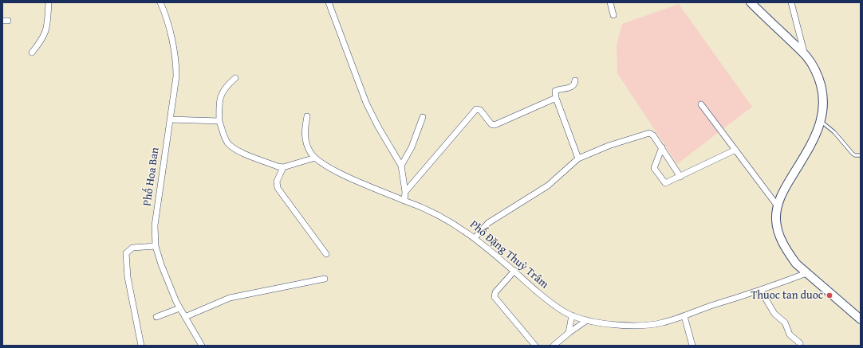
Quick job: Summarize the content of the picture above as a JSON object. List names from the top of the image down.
{
  "streets": {
    "street": ["Phố Hoa Ban", "Phố Đặng Thuỳ Trâm"]
  },
  "places": ["Thuoc tan duoc"]
}
